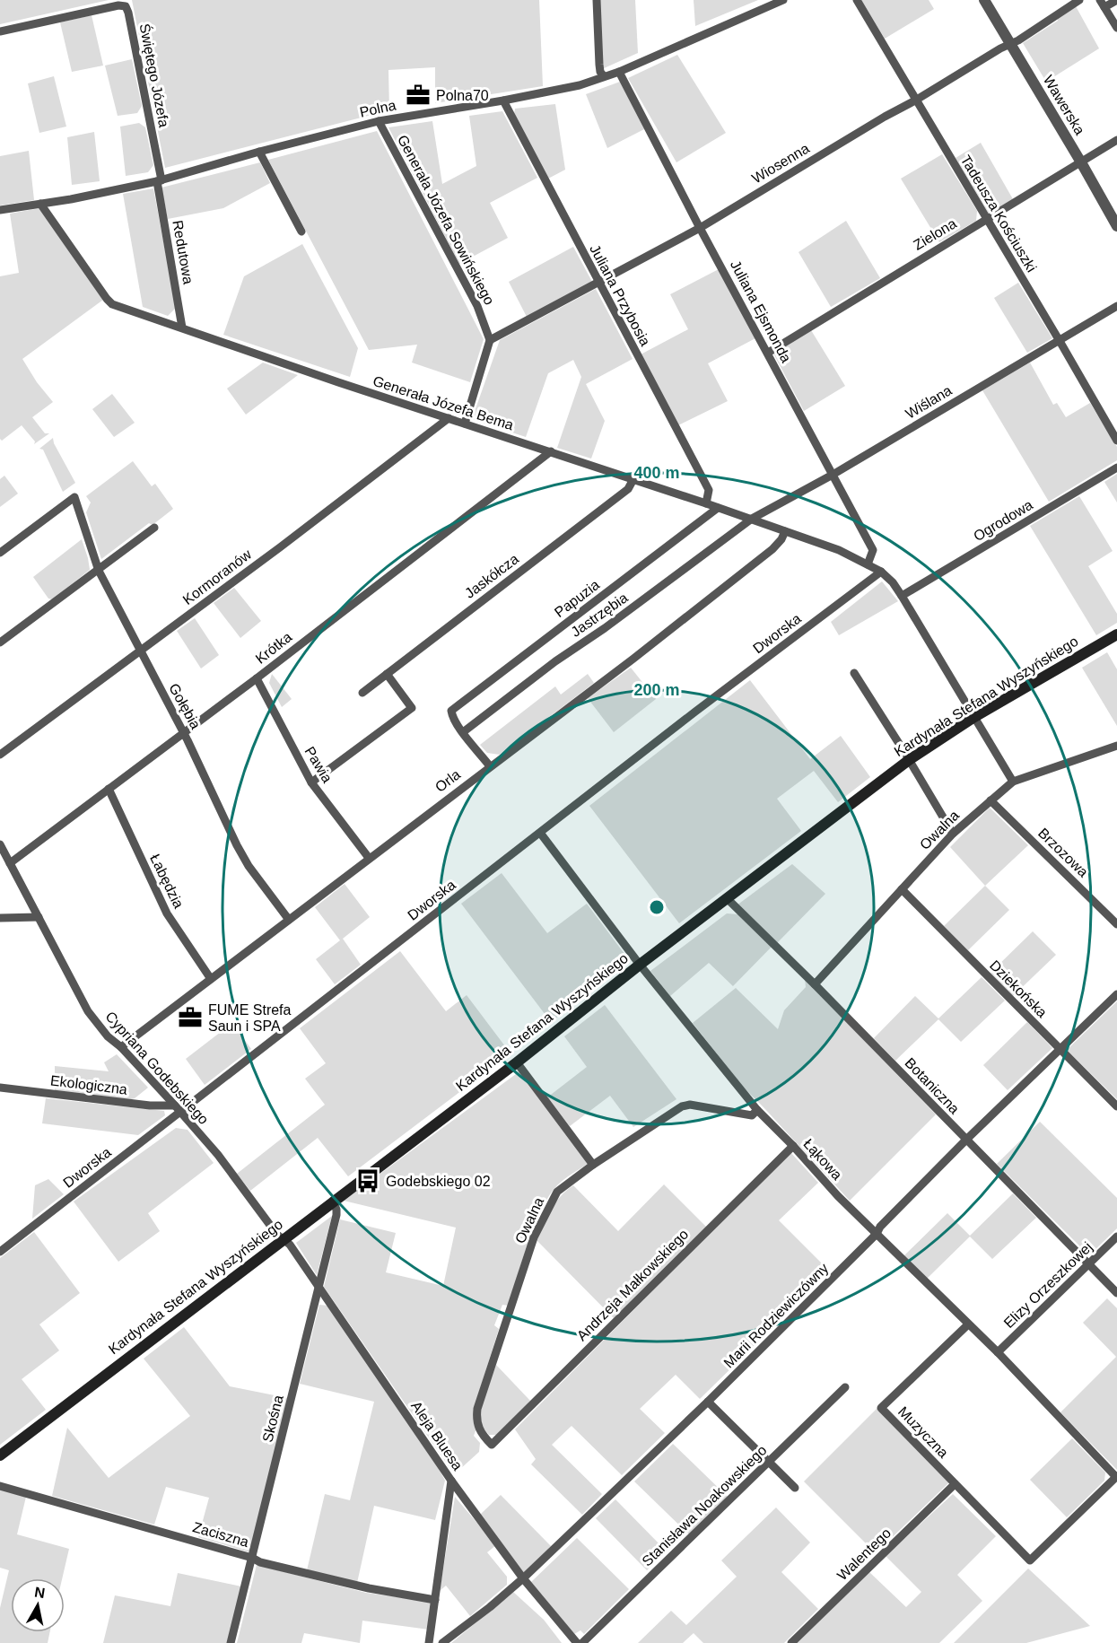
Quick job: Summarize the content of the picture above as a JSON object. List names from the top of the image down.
{
  "streets": {
    "main road": ["Kardynała Stefana Wyszyńskiego"],
    "street": [
      "Świętego Józefa",
      "Wawerska",
      "Polna",
      "Wiosenna",
      "Tadeusza Kościuszki",
      "Generała Józefa Sowińskiego",
      "Zielona",
      "Redutowa",
      "Juliana Przybosia",
      "Juliana Ejsmonda",
      "Wiślana",
      "Generała Józefa Bema",
      "Ogrodowa",
      "Jaskółcza",
      "Kormoranów",
      "Papuzia",
      "Jastrzębia",
      "Dworska",
      "Krótka",
      "Gołębia",
      "Pawia",
      "Orla",
      "Owalna",
      "Brzozowa",
      "Łabędzia",
      "Dziekońska",
      "Cypriana Godebskiego",
      "Ekologiczna",
      "Botaniczna",
      "Łąkowa",
      "Andrzeja Małkowskiego",
      "Elizy Orzeszkowej",
      "Marii Rodziewiczówny",
      "Skośna",
      "Muzyczna",
      "Aleja Bluesa",
      "Stanisława Noakowskiego",
      "Zaciszna",
      "Walentego"
    ]
  },
  "crossings": [
    ["Świętego Józefa", "Polna"],
    ["Świętego Józefa", "Redutowa"],
    ["Wawerska", "Wiosenna"],
    ["Wawerska", "Zielona"],
    ["Polna", "Generała Józefa Sowińskiego"],
    ["Polna", "Redutowa"],
    ["Polna", "Juliana Przybosia"],
    ["Polna", "Juliana Ejsmonda"],
    ["Polna", "Generała Józefa Bema"],
    ["Wiosenna", "Tadeusza Kościuszki"],
    ["Wiosenna", "Generała Józefa Sowińskiego"],
    ["Wiosenna", "Juliana Przybosia"],
    ["Wiosenna", "Juliana Ejsmonda"],
    ["Tadeusza Kościuszki", "Zielona"],
    ["Tadeusza Kościuszki", "Wiślana"],
    ["Zielona", "Juliana Ejsmonda"],
    ["Redutowa", "Generała Józefa Bema"],
    ["Juliana Przybosia", "Generała Józefa Bema"],
    ["Juliana Ejsmonda", "Wiślana"],
    ["Juliana Ejsmonda", "Generała Józefa Bema"],
    ["Wiślana", "Generała Józefa Bema"],
    ["Wiślana", "Jastrzębia"],
    ["Generała Józefa Bema", "Jaskółcza"],
    ["Generała Józefa Bema", "Kormoranów"],
    ["Generała Józefa Bema", "Papuzia"],
    ["Generała Józefa Bema", "Jastrzębia"],
    ["Generała Józefa Bema", "Dworska"],
    ["Generała Józefa Bema", "Krótka"],
    ["Generała Józefa Bema", "Orla"],
    ["Kormoranów", "Gołębia"],
    ["Papuzia", "Jastrzębia"],
    ["Dworska", "Cypriana Godebskiego"],
    ["Dworska", "Ekologiczna"],
    ["Dworska", "Łąkowa"],
    ["Krótka", "Gołębia"],
    ["Krótka", "Pawia"],
    ["Krótka", "Łabędzia"],
    ["Krótka", "Cypriana Godebskiego"],
    ["Kardynała Stefana Wyszyńskiego", "Cypriana Godebskiego"],
    ["Kardynała Stefana Wyszyńskiego", "Botaniczna"],
    ["Kardynała Stefana Wyszyńskiego", "Łąkowa"],
    ["Kardynała Stefana Wyszyńskiego", "Skośna"],
    ["Kardynała Stefana Wyszyńskiego", "Aleja Bluesa"],
    ["Gołębia", "Orla"],
    ["Pawia", "Orla"],
    ["Orla", "Łabędzia"],
    ["Orla", "Cypriana Godebskiego"],
    ["Owalna", "Brzozowa"],
    ["Owalna", "Dziekońska"],
    ["Owalna", "Botaniczna"],
    ["Owalna", "Łąkowa"],
    ["Owalna", "Andrzeja Małkowskiego"],
    ["Dziekońska", "Marii Rodziewiczówny"],
    ["Cypriana Godebskiego", "Ekologiczna"],
    ["Cypriana Godebskiego", "Aleja Bluesa"],
    ["Botaniczna", "Elizy Orzeszkowej"],
    ["Botaniczna", "Marii Rodziewiczówny"],
    ["Łąkowa", "Andrzeja Małkowskiego"],
    ["Łąkowa", "Elizy Orzeszkowej"],
    ["Łąkowa", "Marii Rodziewiczówny"],
    ["Łąkowa", "Muzyczna"],
    ["Marii Rodziewiczówny", "Aleja Bluesa"],
    ["Skośna", "Aleja Bluesa"],
    ["Skośna", "Zaciszna"],
    ["Muzyczna", "Walentego"]
  ],
  "places": {
    "office": ["Polna70", "FUME Strefa Saun i SPA"],
    "bus stop": ["Godebskiego 02"]
  },
  "north": "top",
  "rings": ["400 m", "200 m"]
}
